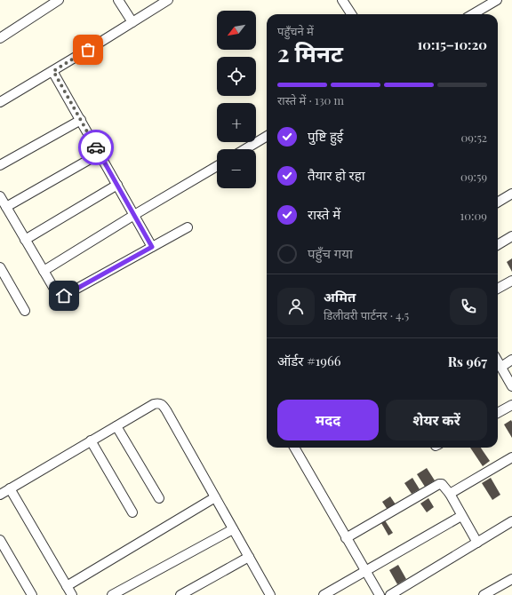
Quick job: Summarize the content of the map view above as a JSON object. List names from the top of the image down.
{
  "north": "bottom left",
  "page": {
    "map_buttons": ["+", "−"],
    "heading": ["2 मिनट", "पहुँचने में", "10:15–10:20"],
    "panel": [
      "अमित",
      "डिलीवरी पार्टनर · 4.5",
      "ऑर्डर #1966",
      "Rs 967"
    ],
    "bar": "रास्ते में · 130 m",
    "list": [
      ["पुष्टि हुई", "09:52"],
      ["तैयार हो रहा", "09:59"],
      ["रास्ते में", "10:09"],
      "पहुँच गया"
    ],
    "buttons": ["मदद", "शेयर करें"]
  }
}
